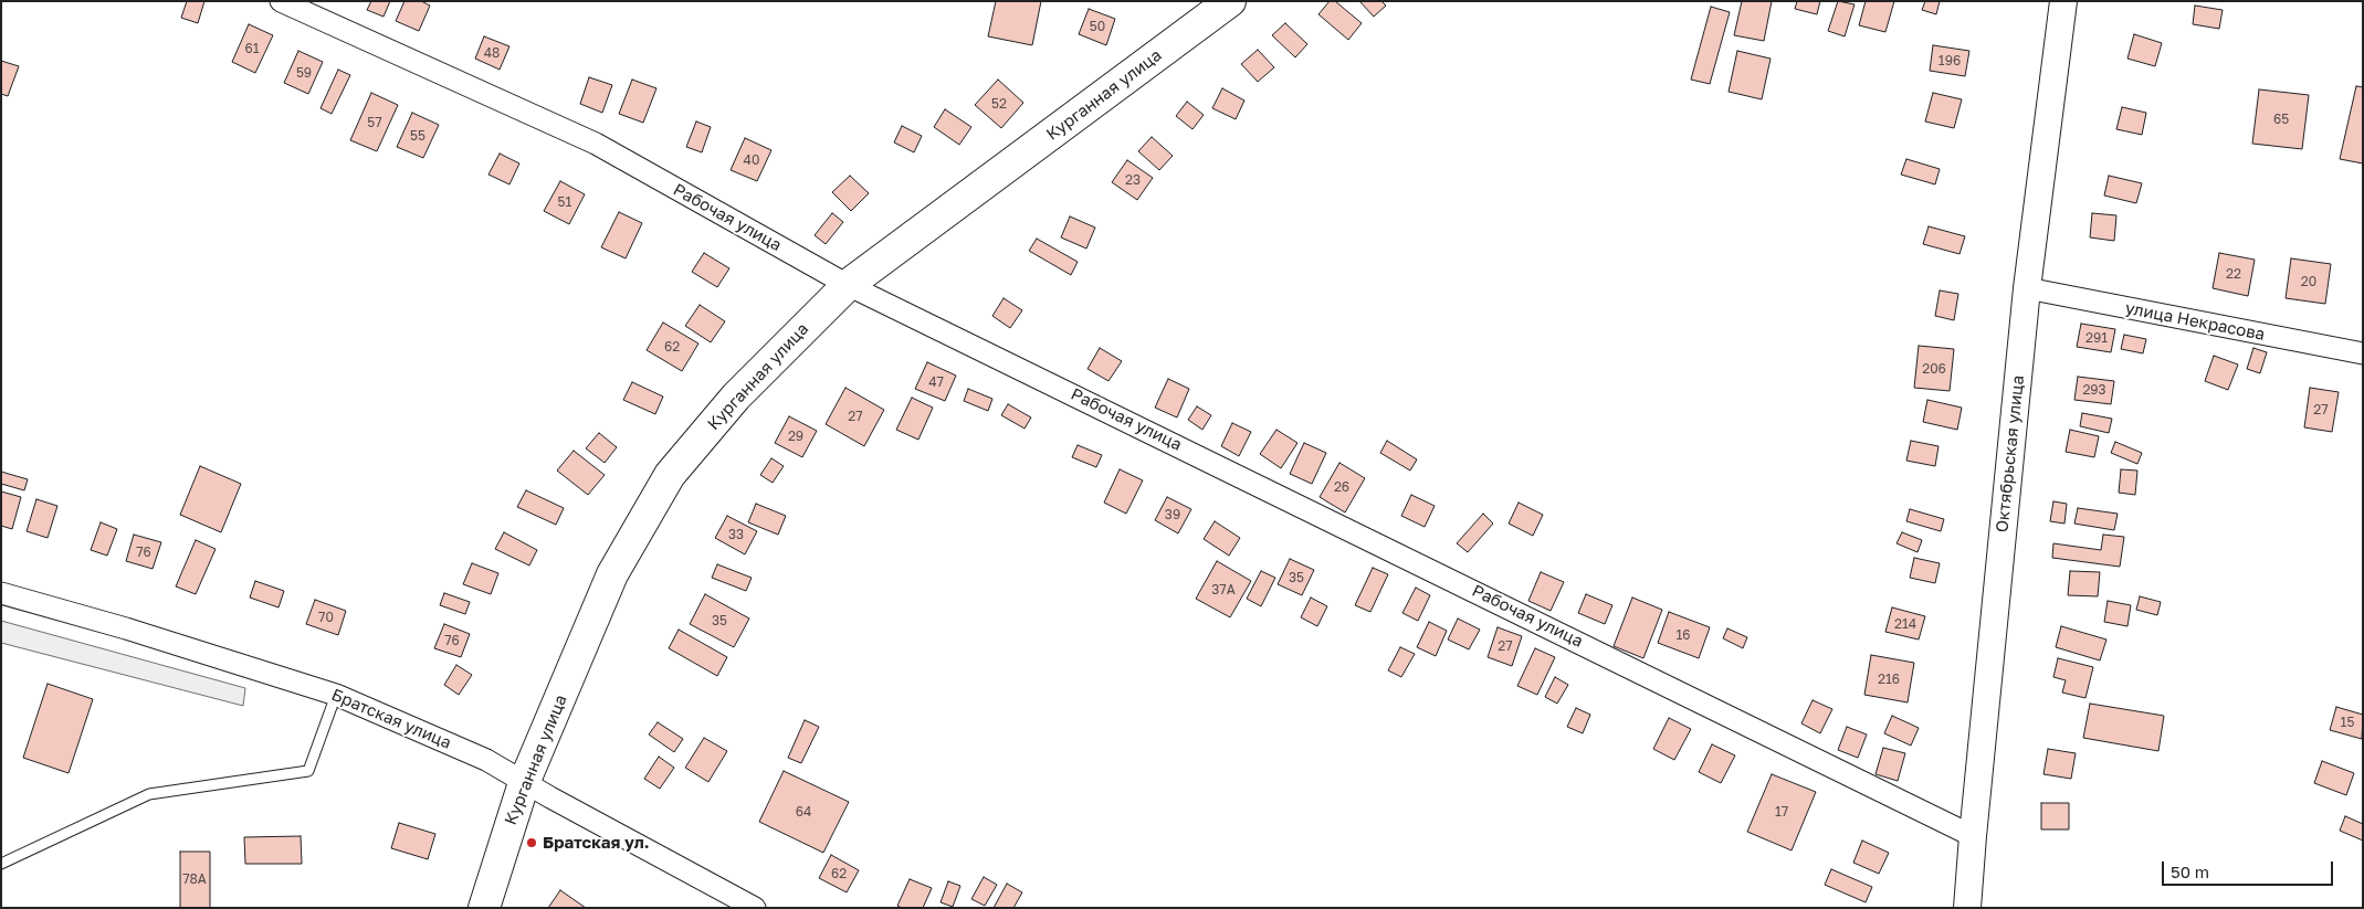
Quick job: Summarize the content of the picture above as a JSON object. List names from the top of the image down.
{
  "streets": {
    "main road": ["Курганная улица"],
    "street": [
      "Рабочая улица",
      "улица Некрасова",
      "Октябрьская улица",
      "Братская улица"
    ]
  },
  "crossings": [
    ["Курганная улица", "Рабочая улица"],
    ["Курганная улица", "Братская улица"],
    ["Рабочая улица", "Октябрьская улица"],
    ["улица Некрасова", "Октябрьская улица"]
  ],
  "places": ["Братская ул."],
  "house_numbers": [
    "50",
    "61",
    "48",
    "196",
    "59",
    "52",
    "65",
    "57",
    "55",
    "40",
    "23",
    "51",
    "22",
    "20",
    "291",
    "62",
    "206",
    "47",
    "293",
    "27",
    "27",
    "29",
    "26",
    "39",
    "33",
    "76",
    "35",
    "37А",
    "70",
    "35",
    "214",
    "16",
    "76",
    "27",
    "216",
    "15",
    "64",
    "17",
    "62",
    "78А"
  ],
  "scale_bar": "50 m"
}
